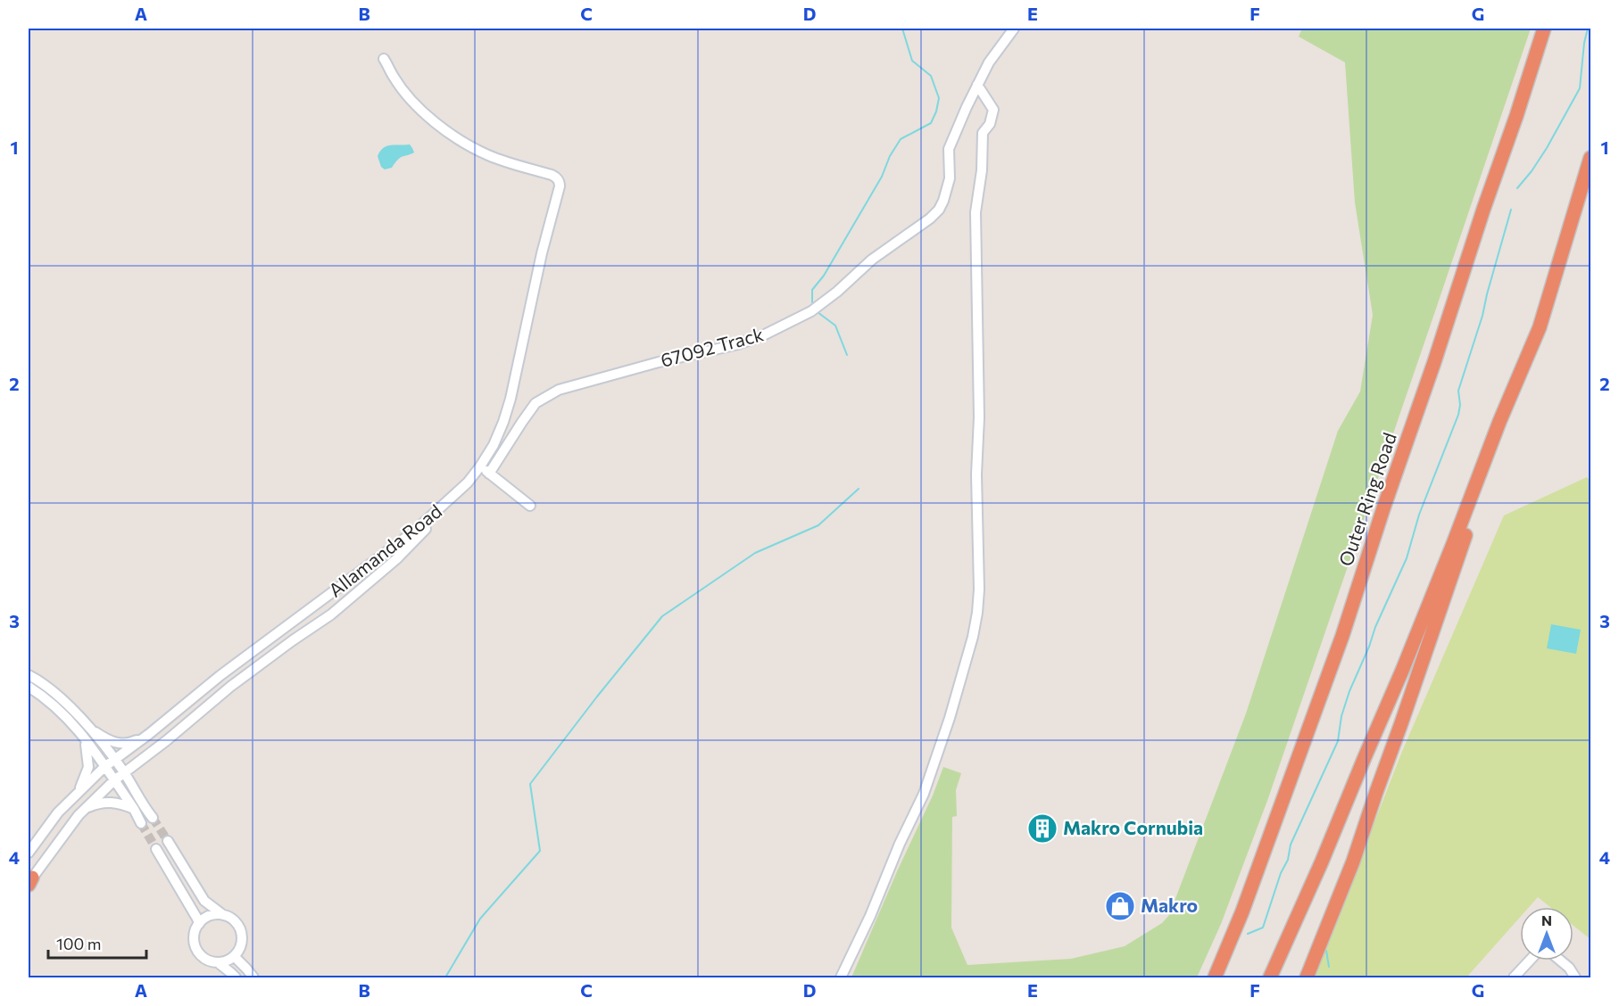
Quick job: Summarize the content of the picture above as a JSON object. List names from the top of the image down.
{
  "streets": {
    "highway": ["Outer Ring Road"],
    "street": ["67092 Track", "Allamanda Road"]
  },
  "places": {
    "building": ["Makro Cornubia"],
    "shop": ["Makro"]
  },
  "scale_bar": "100 m",
  "north": "top",
  "grid": {
    "columns": [
      "A",
      "B",
      "C",
      "D",
      "E",
      "F",
      "G"
    ],
    "rows": [
      "1",
      "2",
      "3",
      "4"
    ]
  }
}
